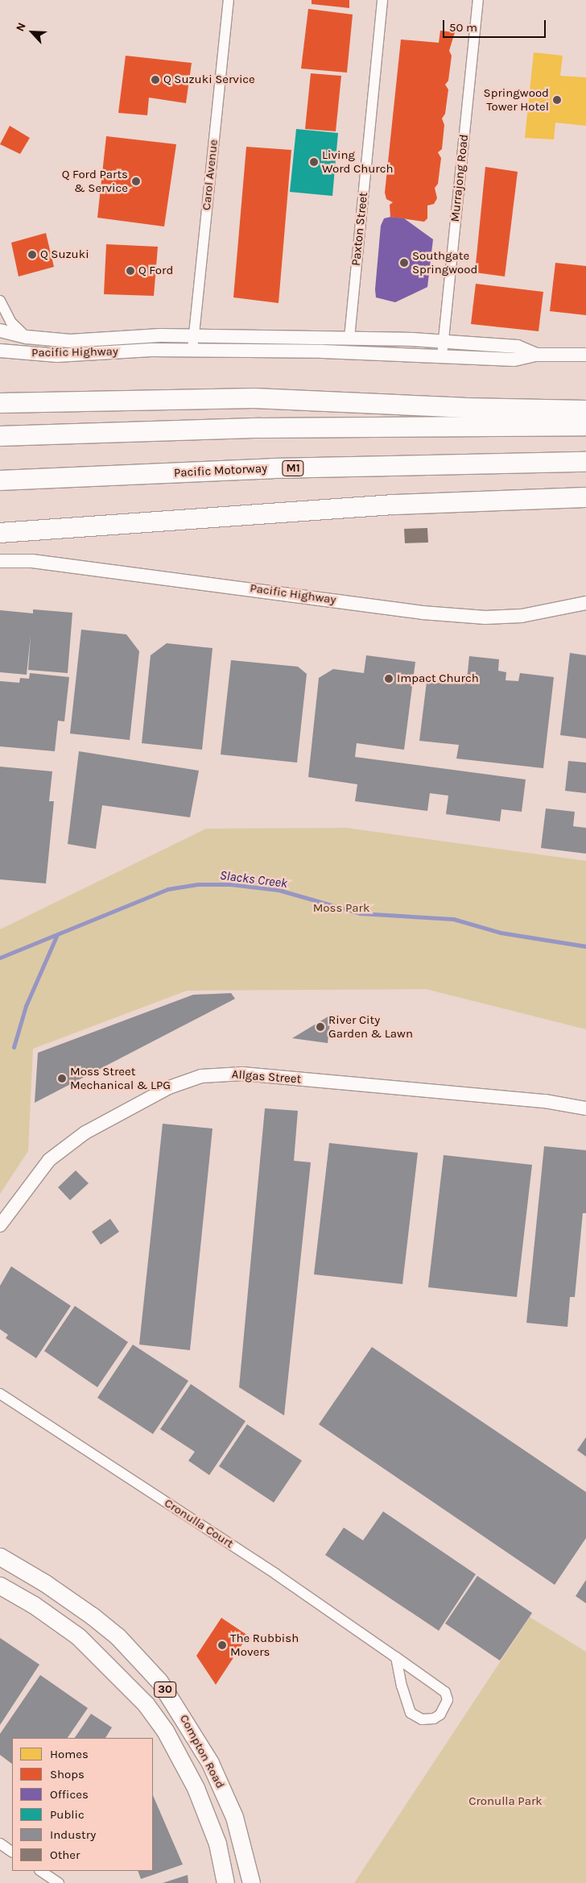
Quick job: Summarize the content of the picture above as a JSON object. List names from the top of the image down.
{
  "streets": {
    "highway": ["M1", "Pacific Motorway"],
    "main road": ["30", "Compton Road"],
    "street": [
      "Carol Avenue",
      "Murrajong Road",
      "Paxton Street",
      "Pacific Highway",
      "Allgas Street",
      "Cronulla Court"
    ]
  },
  "crossings": [
    ["Carol Avenue", "Pacific Highway"],
    ["Murrajong Road", "Pacific Highway"],
    ["Paxton Street", "Pacific Highway"]
  ],
  "water": ["Slacks Creek"],
  "parks": ["Moss Park", "Cronulla Park"],
  "places": [
    "Q Suzuki Service",
    "Springwood Tower Hotel",
    "Living Word Church",
    "Q Ford Parts & Service",
    "Q Suzuki",
    "Southgate Springwood",
    "Q Ford",
    "Impact Church",
    "River City Garden & Lawn",
    "Moss Street Mechanical & LPG",
    "The Rubbish Movers"
  ],
  "legend": [
    "Homes",
    "Shops",
    "Offices",
    "Public",
    "Industry",
    "Other"
  ],
  "scale_bar": "50 m",
  "north": "top left"
}
